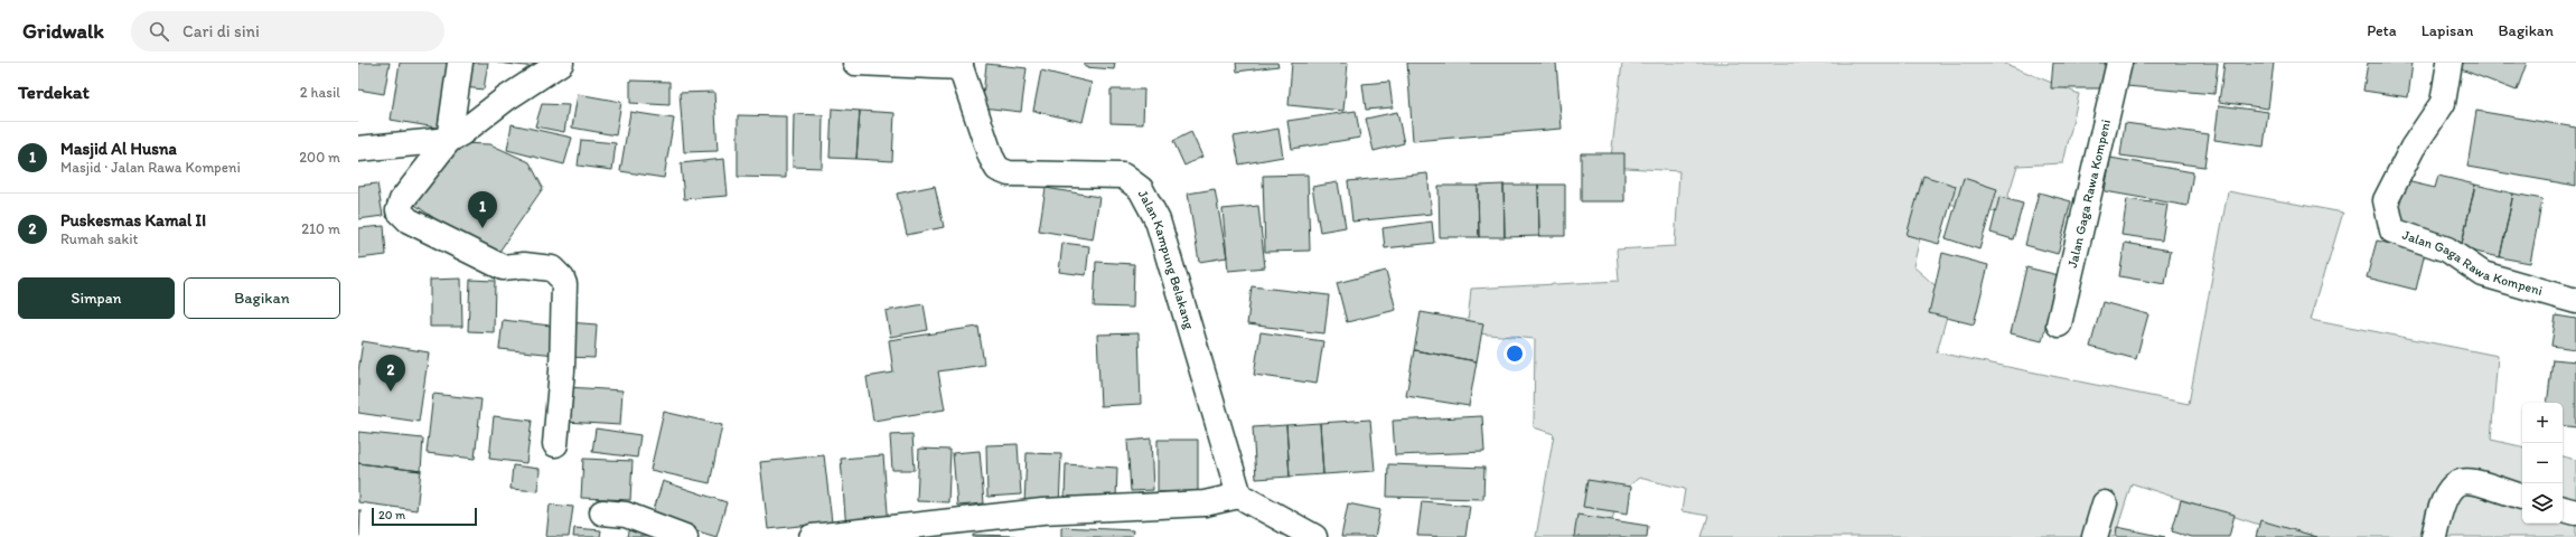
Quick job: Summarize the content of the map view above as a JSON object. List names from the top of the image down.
{
  "streets": {
    "street": ["Jalan Gaga Rawa Kompeni", "Jalan Kampung Belakang"]
  },
  "scale_bar": "20 m",
  "page": {
    "header": "Gridwalk",
    "search": "Cari di sini",
    "nav": ["Peta", "Lapisan", "Bagikan"],
    "heading": ["Terdekat", "2 hasil"],
    "list": [
      {
        "mark": "1",
        "name": "Masjid Al Husna",
        "note": "Masjid · Jalan Rawa Kompeni",
        "value": "200 m"
      },
      {
        "mark": "2",
        "name": "Puskesmas Kamal II",
        "note": "Rumah sakit",
        "value": "210 m"
      }
    ],
    "pins": ["1", "2"],
    "buttons": ["Simpan", "Bagikan"],
    "map_buttons": ["+", "−"],
    "scale": "20 m"
  }
}
